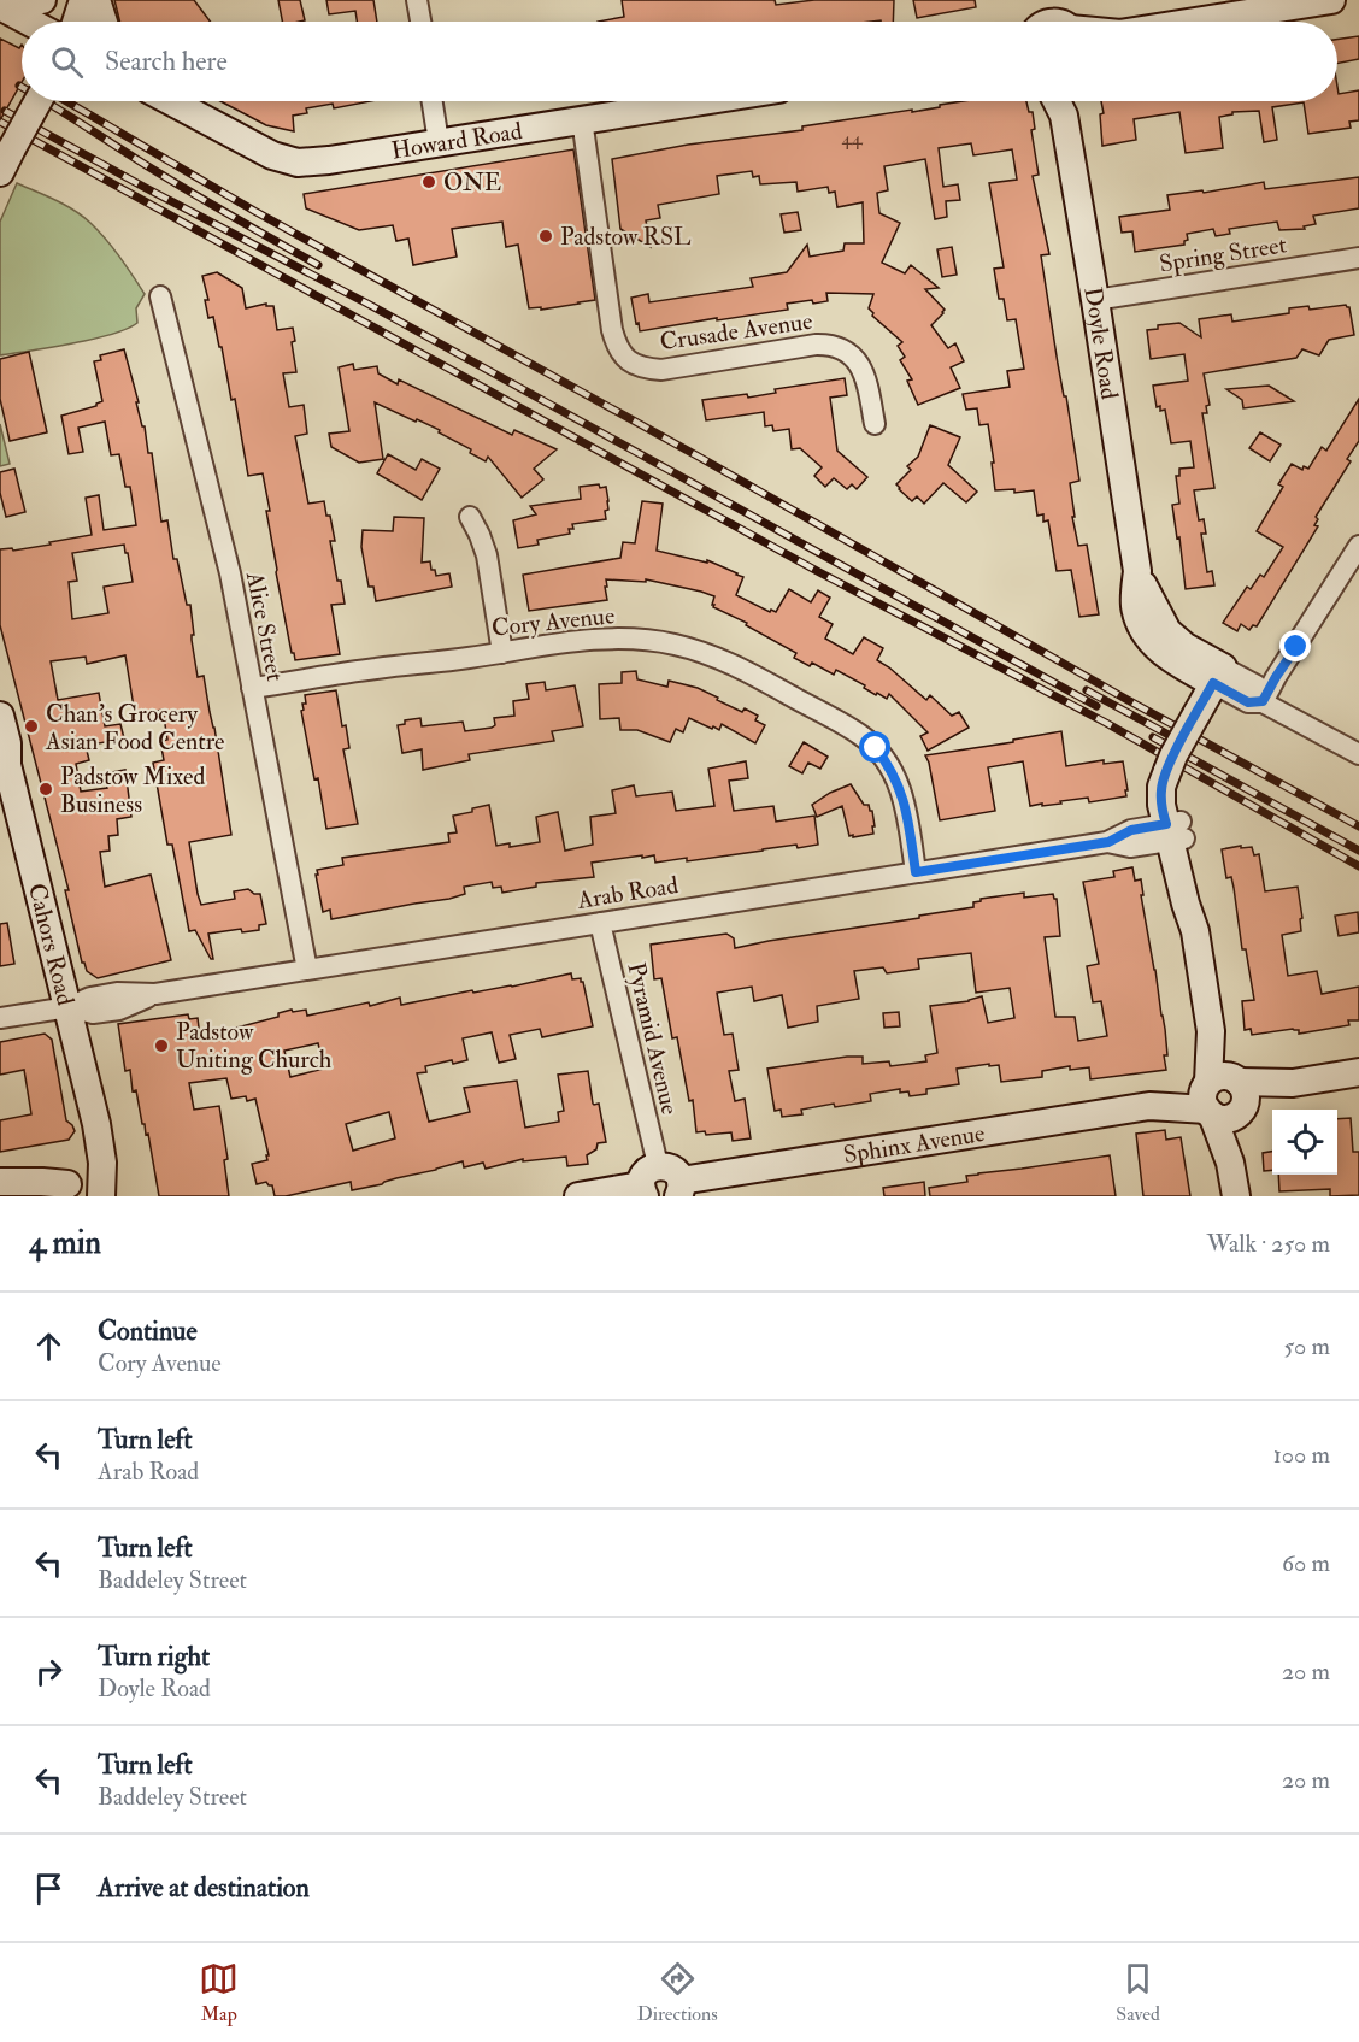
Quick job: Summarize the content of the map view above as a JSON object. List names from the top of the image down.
{
  "streets": {
    "street": [
      "Howard Road",
      "Spring Street",
      "Crusade Avenue",
      "Doyle Road",
      "Cory Avenue",
      "Alice Street",
      "Arab Road",
      "Cahors Road",
      "Pyramid Avenue",
      "Sphinx Avenue"
    ]
  },
  "crossings": [
    ["Howard Road", "Crusade Avenue"],
    ["Spring Street", "Doyle Road"],
    ["Cory Avenue", "Alice Street"],
    ["Cory Avenue", "Arab Road"],
    ["Alice Street", "Arab Road"],
    ["Arab Road", "Cahors Road"],
    ["Arab Road", "Pyramid Avenue"]
  ],
  "places": [
    "ONE",
    "Padstow RSL",
    "Chan's Grocery Asian Food Centre",
    "Padstow Mixed Business",
    "Padstow Uniting Church"
  ],
  "house_numbers": ["44"],
  "page": {
    "search": "Search here",
    "heading": ["4 min", "Walk · 250 m"],
    "list": [
      ["Continue", "Cory Avenue", "50 m"],
      ["Turn left", "Arab Road", "100 m"],
      ["Turn left", "Baddeley Street", "60 m"],
      ["Turn right", "Doyle Road", "20 m"],
      ["Turn left", "Baddeley Street", "20 m"],
      "Arrive at destination"
    ],
    "nav": ["Map", "Directions", "Saved"]
  }
}
